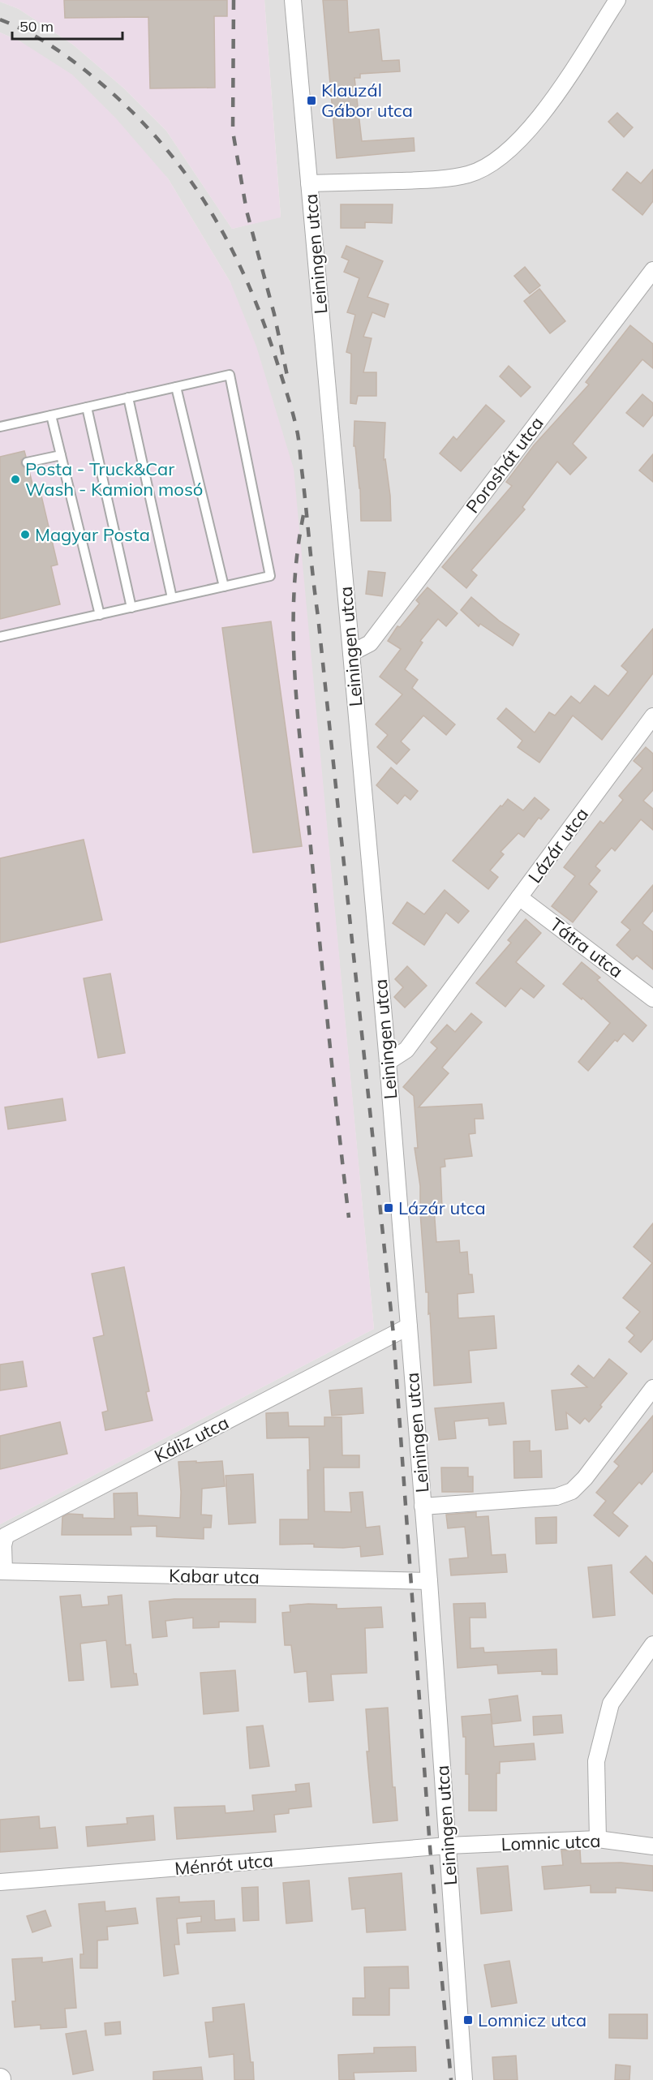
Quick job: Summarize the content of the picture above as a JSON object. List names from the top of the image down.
{
  "streets": {
    "street": [
      "Leiningen utca",
      "Poroshát utca",
      "Lázár utca",
      "Tátra utca",
      "Káliz utca",
      "Kabar utca",
      "Lomnic utca",
      "Ménrót utca"
    ]
  },
  "crossings": [
    ["Leiningen utca", "Poroshát utca"],
    ["Leiningen utca", "Lázár utca"],
    ["Leiningen utca", "Káliz utca"],
    ["Leiningen utca", "Kabar utca"],
    ["Leiningen utca", "Lomnic utca"],
    ["Leiningen utca", "Ménrót utca"],
    ["Lázár utca", "Tátra utca"],
    ["Káliz utca", "Kabar utca"],
    ["Lomnic utca", "Ménrót utca"]
  ],
  "places": {
    "transit": ["Klauzál Gábor utca", "Lázár utca", "Lomnicz utca"],
    "other": ["Posta - Truck&Car Wash - Kamion mosó", "Magyar Posta"]
  },
  "scale_bar": "50 m"
}
